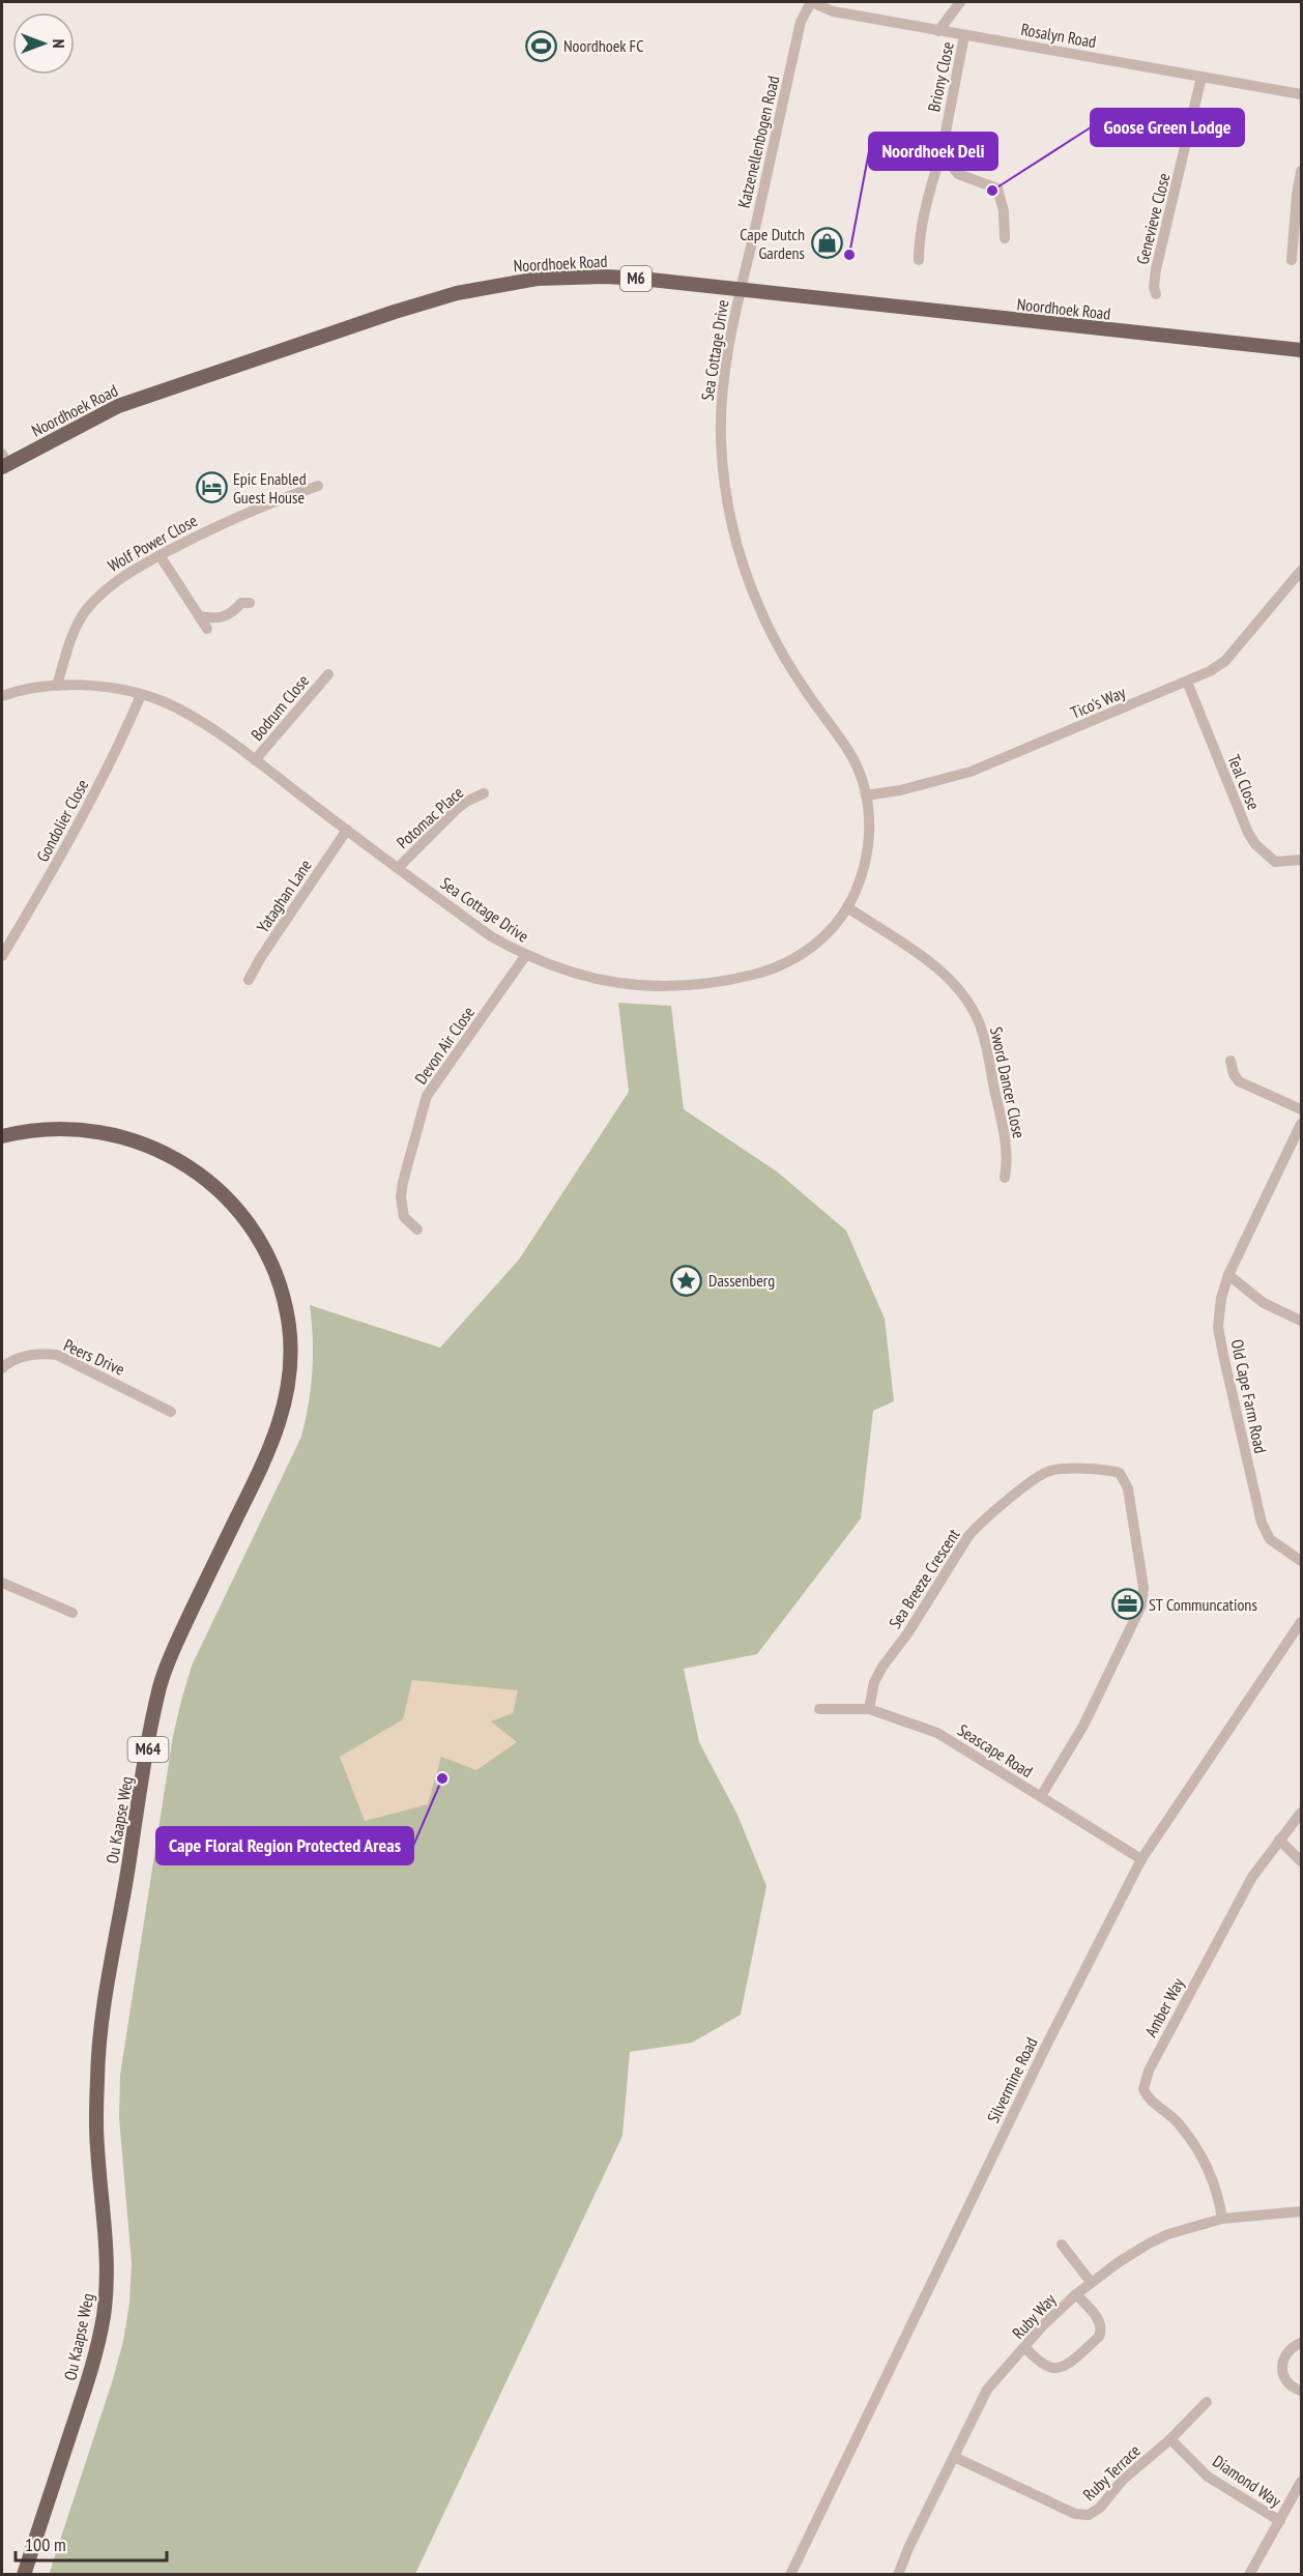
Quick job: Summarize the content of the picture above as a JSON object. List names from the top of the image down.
{
  "streets": {
    "main road": [
      "Noordhoek Road",
      "M6",
      "M64",
      "Ou Kaapse Weg"
    ],
    "street": [
      "Rosalyn Road",
      "Briony Close",
      "Katzenellenbogen Road",
      "Genevieve Close",
      "Sea Cottage Drive",
      "Wolf Power Close",
      "Tico's Way",
      "Bodrum Close",
      "Teal Close",
      "Potomac Place",
      "Gondolier Close",
      "Yataghan Lane",
      "Devon Air Close",
      "Sword Dancer Close",
      "Peers Drive",
      "Old Cape Farm Road",
      "Sea Breeze Crescent",
      "Seascape Road",
      "Amber Way",
      "Silvermine Road",
      "Ruby Way",
      "Ruby Terrace",
      "Diamond Way"
    ]
  },
  "crossings": [
    ["Rosalyn Road", "Briony Close"],
    ["Rosalyn Road", "Katzenellenbogen Road"],
    ["Rosalyn Road", "Genevieve Close"],
    ["Katzenellenbogen Road", "Noordhoek Road"],
    ["Katzenellenbogen Road", "Sea Cottage Drive"],
    ["Noordhoek Road", "Sea Cottage Drive"],
    ["Sea Cottage Drive", "Wolf Power Close"],
    ["Sea Cottage Drive", "Tico's Way"],
    ["Sea Cottage Drive", "Bodrum Close"],
    ["Sea Cottage Drive", "Potomac Place"],
    ["Sea Cottage Drive", "Gondolier Close"],
    ["Sea Cottage Drive", "Yataghan Lane"],
    ["Sea Cottage Drive", "Devon Air Close"],
    ["Sea Cottage Drive", "Sword Dancer Close"],
    ["Tico's Way", "Teal Close"],
    ["Sea Breeze Crescent", "Seascape Road"],
    ["Seascape Road", "Silvermine Road"],
    ["Amber Way", "Ruby Way"],
    ["Ruby Way", "Ruby Terrace"],
    ["Ruby Terrace", "Diamond Way"]
  ],
  "places": {
    "sports": ["Noordhoek FC"],
    "other": ["Goose Green Lodge", "Noordhoek Deli", "Cape Floral Region Protected Areas"],
    "shop": ["Cape Dutch Gardens"],
    "hotel": ["Epic Enabled Guest House"],
    "place": ["Dassenberg"],
    "office": ["ST Communcations"]
  },
  "scale_bar": "100 m",
  "north": "right"
}
